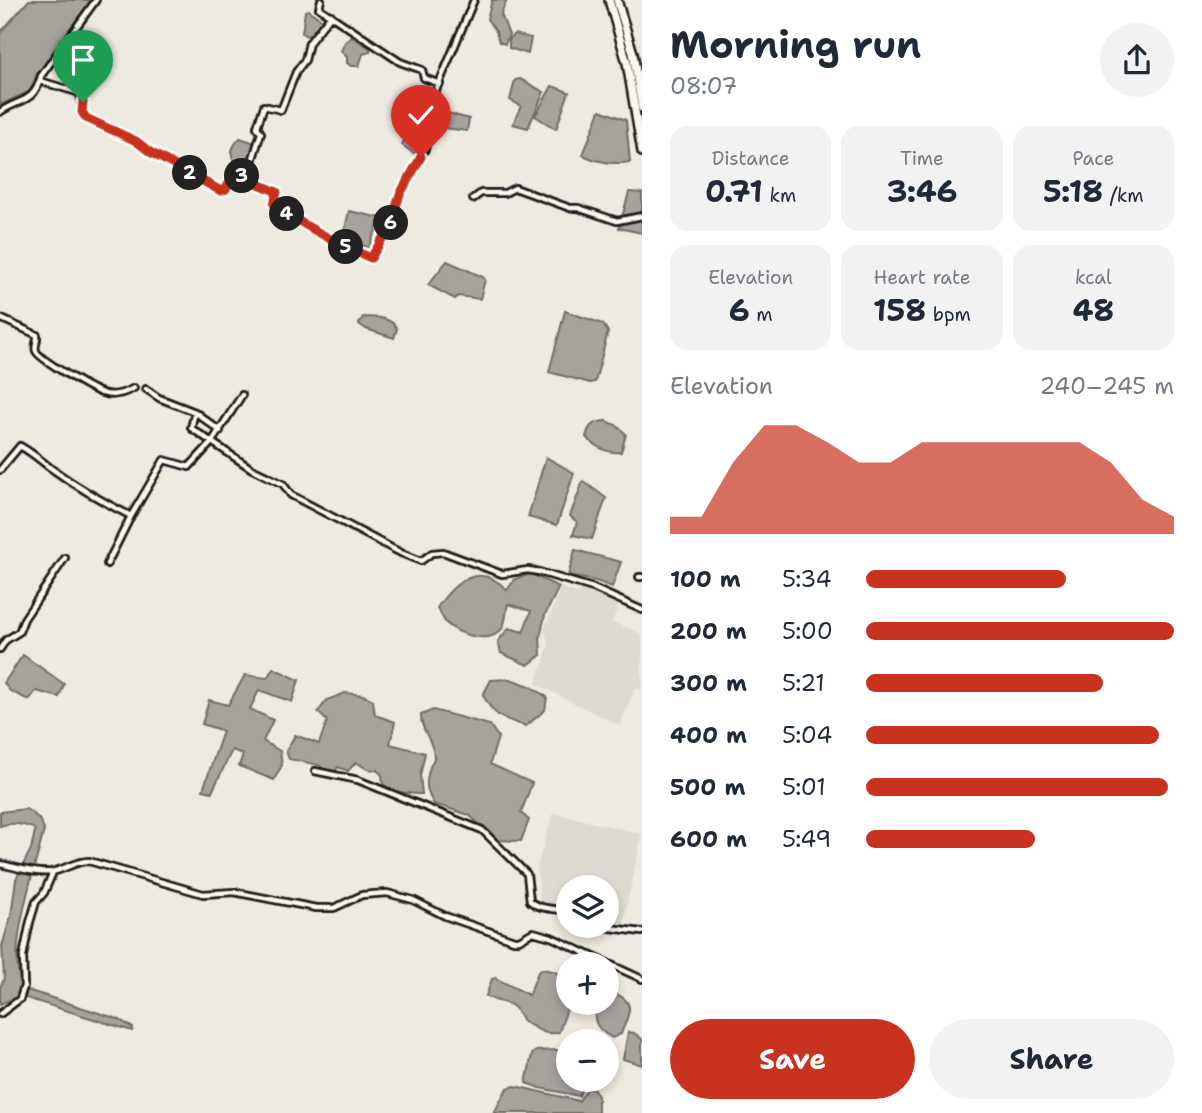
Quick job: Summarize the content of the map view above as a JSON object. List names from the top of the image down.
{
  "page": {
    "heading": ["Morning run", "08:07"],
    "stats": [
      ["Distance", "0.71 km"],
      ["Time", "3:46"],
      ["Pace", "5:18 /km"],
      ["Elevation", "6 m"],
      ["Heart rate", "158 bpm"],
      ["kcal", "48"]
    ],
    "pins": [
      "2",
      "3",
      "4",
      "6",
      "5"
    ],
    "chart": ["Elevation", "240–245 m"],
    "list": [
      {
        "name": "100 m",
        "note": "5:34"
      },
      {
        "name": "200 m",
        "note": "5:00"
      },
      {
        "name": "300 m",
        "note": "5:21"
      },
      {
        "name": "400 m",
        "note": "5:04"
      },
      {
        "name": "500 m",
        "note": "5:01"
      },
      {
        "name": "600 m",
        "note": "5:49"
      }
    ],
    "map_buttons": ["+", "−"],
    "buttons": ["Save", "Share"]
  }
}
